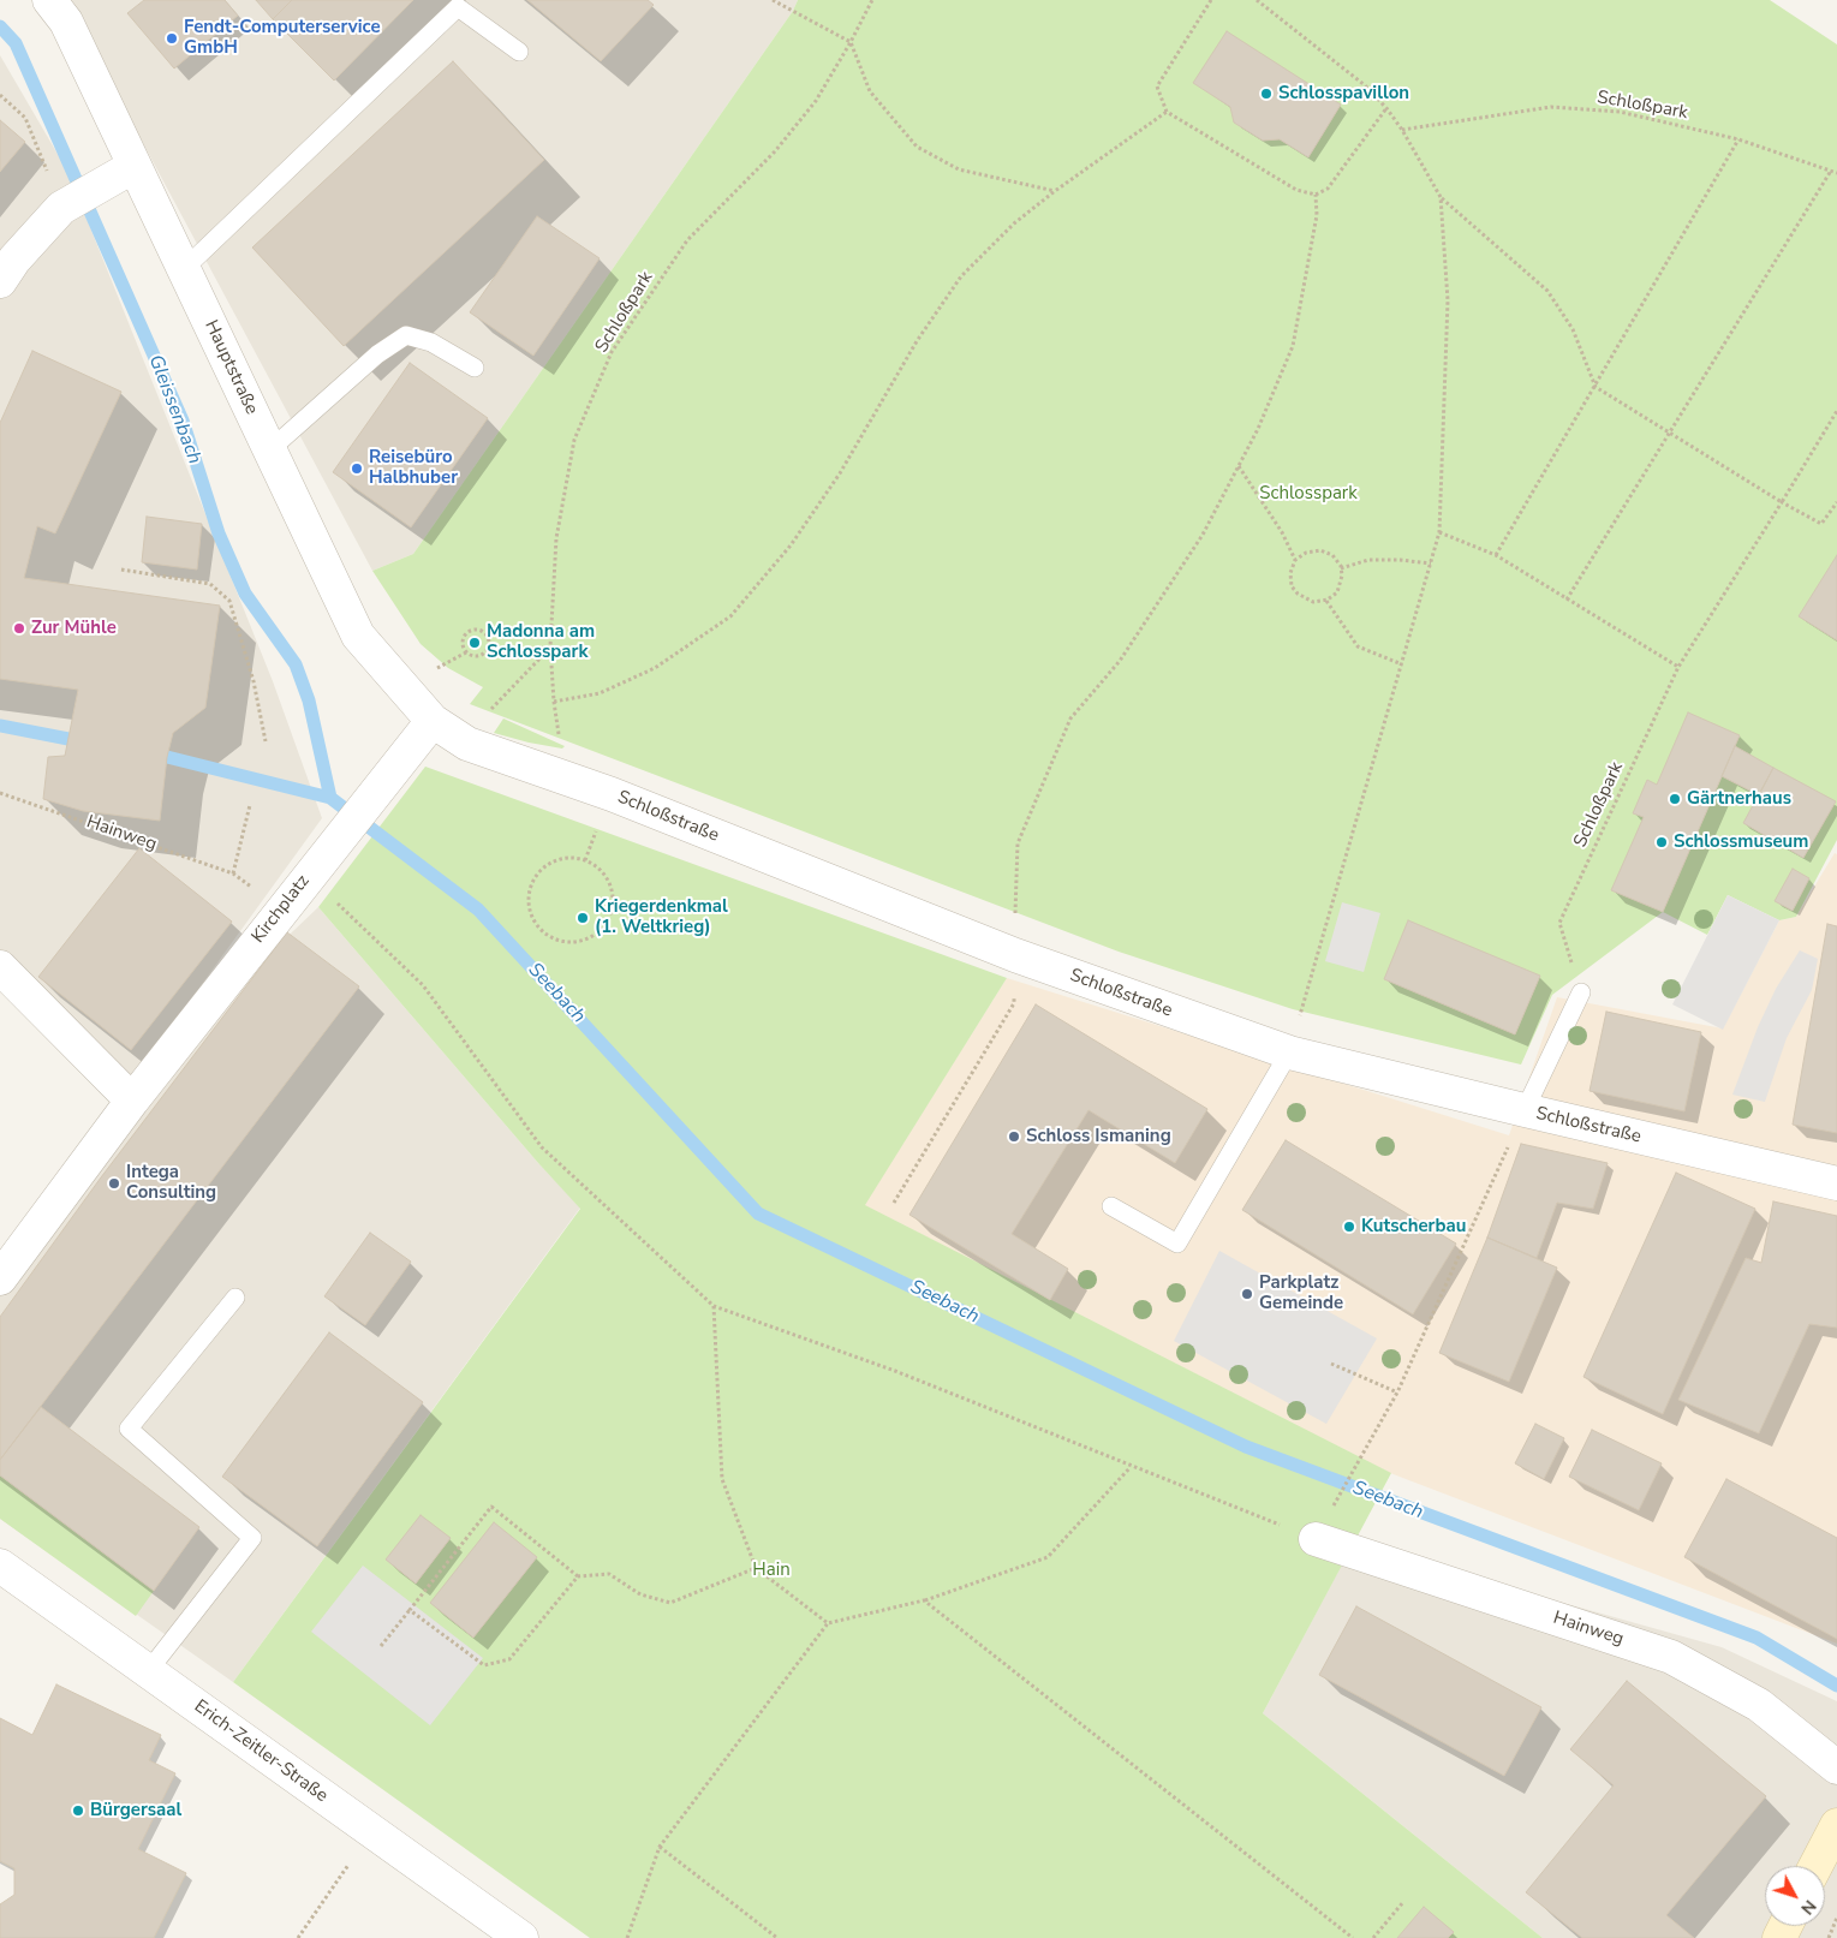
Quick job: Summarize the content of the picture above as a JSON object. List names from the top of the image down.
{
  "streets": {
    "street": [
      "Hauptstraße",
      "Schloßstraße",
      "Hainweg",
      "Kirchplatz",
      "Erich-Zeitler-Straße"
    ],
    "path": ["Schloßpark"]
  },
  "crossings": [
    ["Schloßpark", "Schloßstraße"],
    ["Hauptstraße", "Schloßstraße"],
    ["Hauptstraße", "Kirchplatz"],
    ["Schloßstraße", "Kirchplatz"]
  ],
  "water": ["Gleissenbach", "Seebach"],
  "parks": ["Schlosspark", "Hain"],
  "places": [
    "Fendt-Computerservice GmbH",
    "Schlosspavillon",
    "Reisebüro Halbhuber",
    "Zur Mühle",
    "Madonna am Schlosspark",
    "Gärtnerhaus",
    "Schlossmuseum",
    "Kriegerdenkmal (1. Weltkrieg)",
    "Schloss Ismaning",
    "Intega Consulting",
    "Kutscherbau",
    "Parkplatz Gemeinde",
    "Bürgersaal"
  ],
  "north": "bottom right"
}
